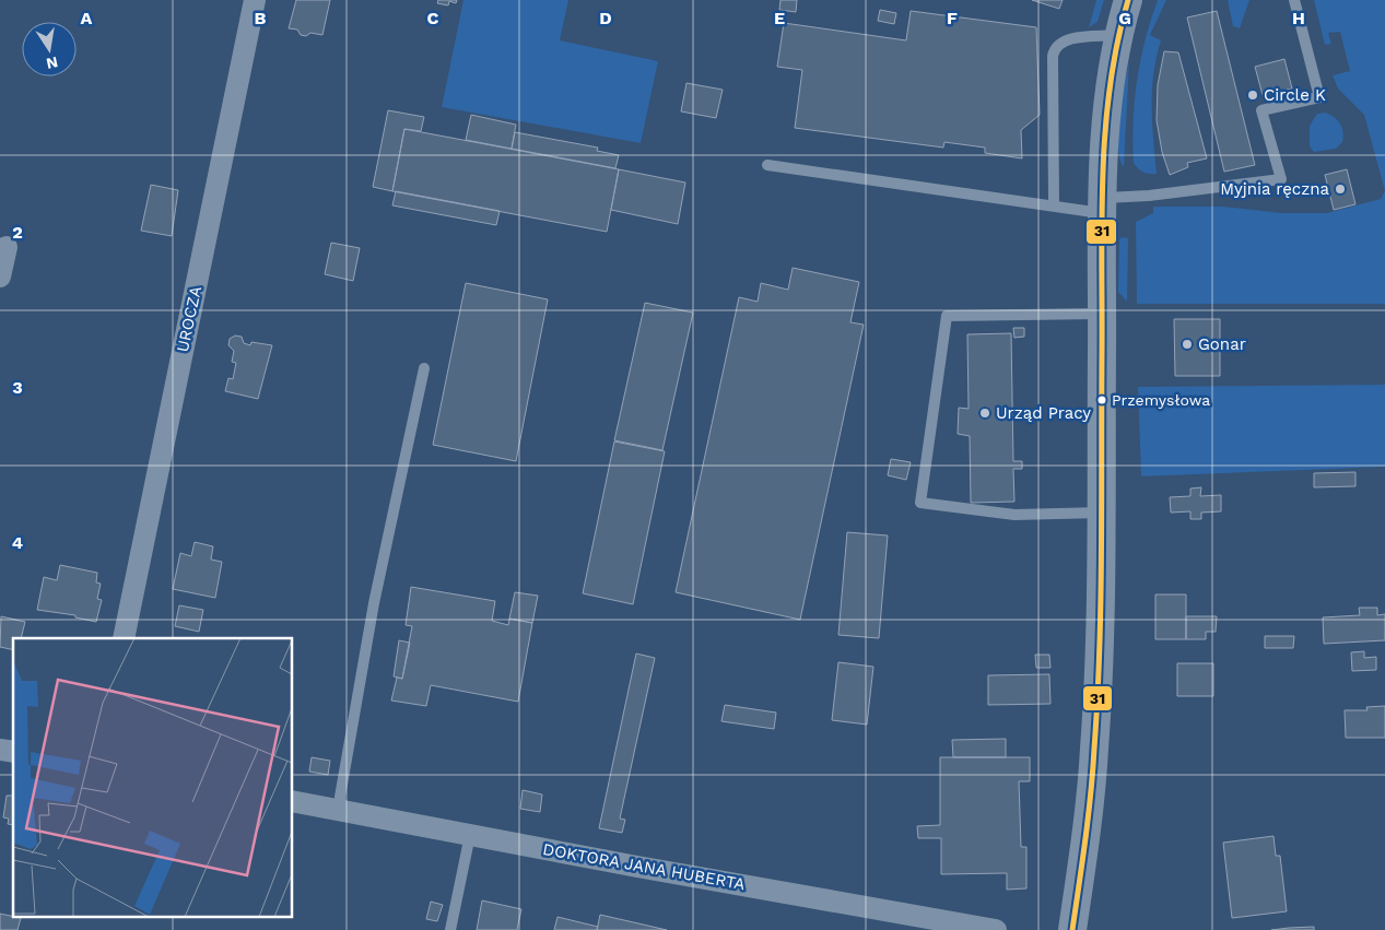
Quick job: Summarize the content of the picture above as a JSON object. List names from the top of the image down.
{
  "streets": {
    "street": ["UROCZA", "DOKTORA JANA HUBERTA"]
  },
  "places": [
    "Circle K",
    "Myjnia ręczna",
    "Gonar",
    "Przemysłowa",
    "Urząd Pracy"
  ],
  "lines": ["transit line 31"],
  "north": "bottom",
  "grid": {
    "columns": [
      "A",
      "B",
      "C",
      "D",
      "E",
      "F",
      "G",
      "H"
    ],
    "rows": ["2", "3", "4"]
  }
}
